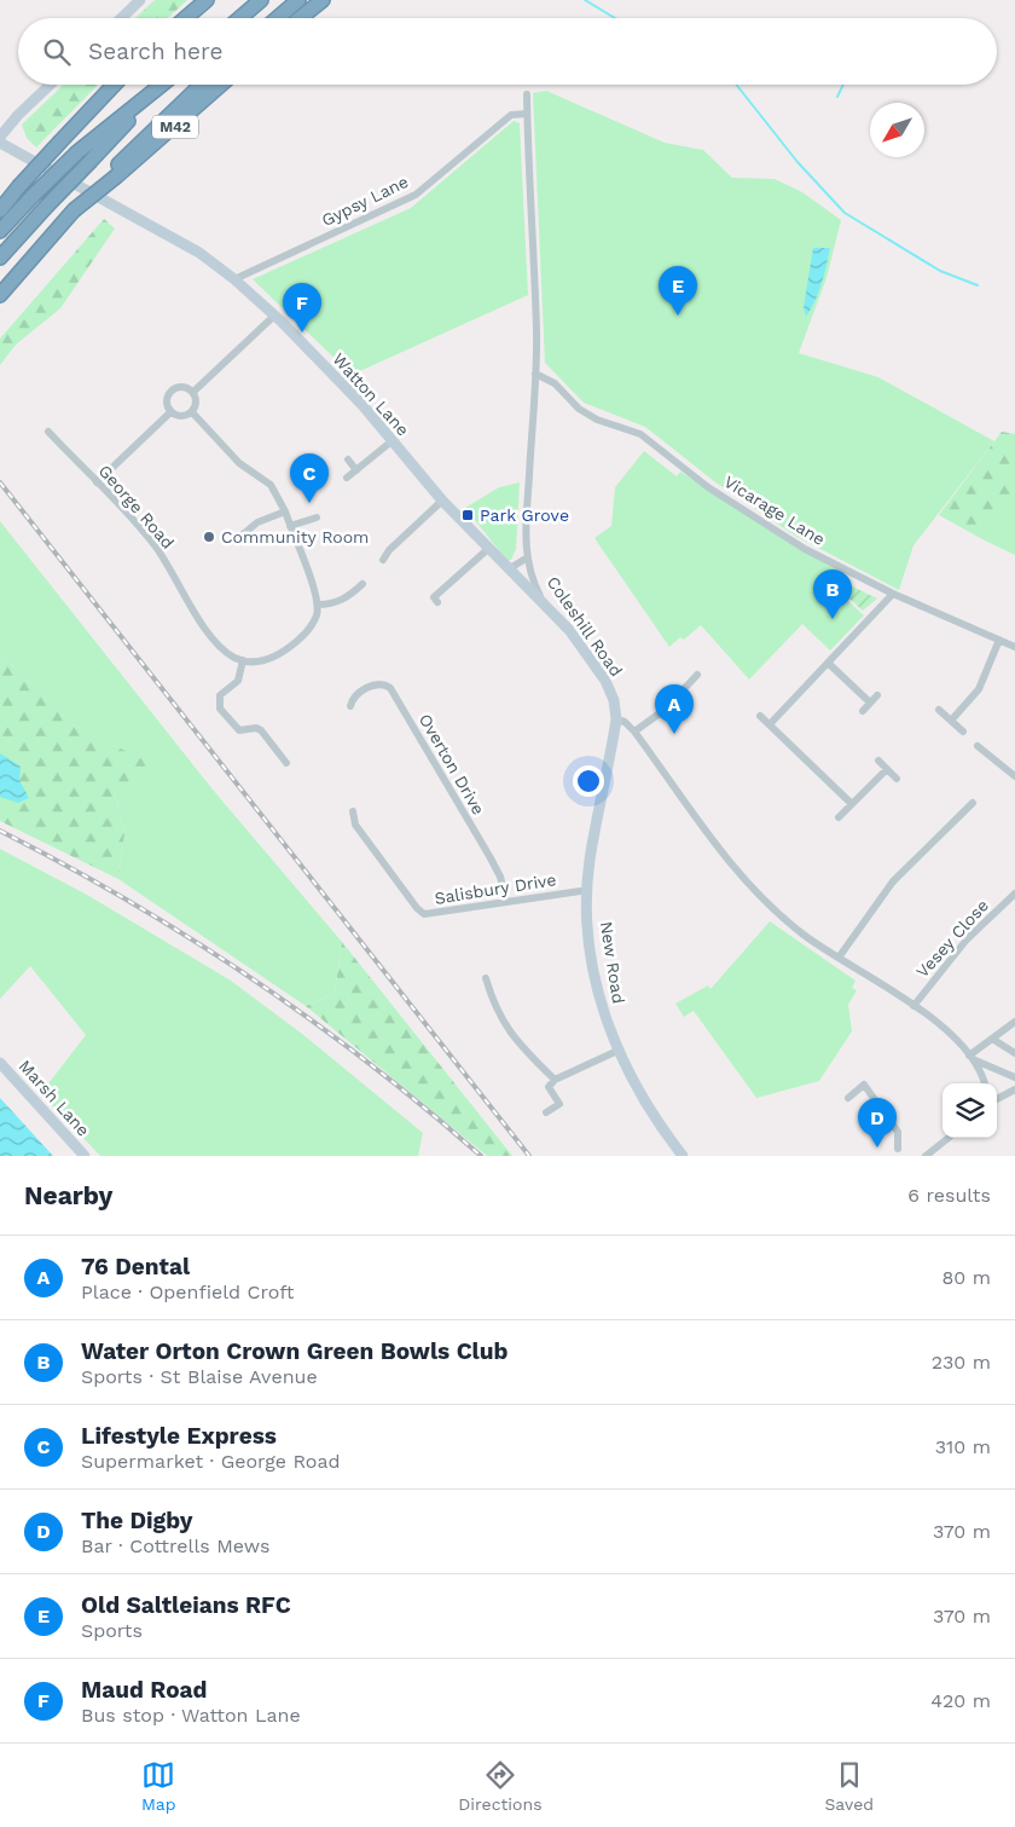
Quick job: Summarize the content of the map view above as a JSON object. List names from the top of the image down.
{
  "streets": {
    "highway": ["M42"],
    "main road": [
      "Watton Lane",
      "Coleshill Road",
      "New Road",
      "Marsh Lane"
    ],
    "street": [
      "Gypsy Lane",
      "George Road",
      "Vicarage Lane",
      "Overton Drive",
      "Salisbury Drive",
      "Vesey Close"
    ]
  },
  "crossings": [
    ["Gypsy Lane", "Watton Lane"],
    ["Gypsy Lane", "Coleshill Road"],
    ["Watton Lane", "Coleshill Road"],
    ["Vicarage Lane", "Coleshill Road"],
    ["Coleshill Road", "New Road"],
    ["Overton Drive", "Salisbury Drive"],
    ["Salisbury Drive", "New Road"]
  ],
  "places": {
    "transit": ["Park Grove"],
    "other": ["Community Room"]
  },
  "north": "bottom left",
  "page": {
    "search": "Search here",
    "pins": [
      "E",
      "F",
      "C",
      "B",
      "A",
      "D"
    ],
    "heading": ["Nearby", "6 results"],
    "list": [
      {
        "mark": "A",
        "name": "76 Dental",
        "note": "Place · Openfield Croft",
        "value": "80 m"
      },
      {
        "mark": "B",
        "name": "Water Orton Crown Green Bowls Club",
        "note": "Sports · St Blaise Avenue",
        "value": "230 m"
      },
      {
        "mark": "C",
        "name": "Lifestyle Express",
        "note": "Supermarket · George Road",
        "value": "310 m"
      },
      {
        "mark": "D",
        "name": "The Digby",
        "note": "Bar · Cottrells Mews",
        "value": "370 m"
      },
      {
        "mark": "E",
        "name": "Old Saltleians RFC",
        "note": "Sports",
        "value": "370 m"
      },
      {
        "mark": "F",
        "name": "Maud Road",
        "note": "Bus stop · Watton Lane",
        "value": "420 m"
      }
    ],
    "nav": ["Map", "Directions", "Saved"]
  }
}
